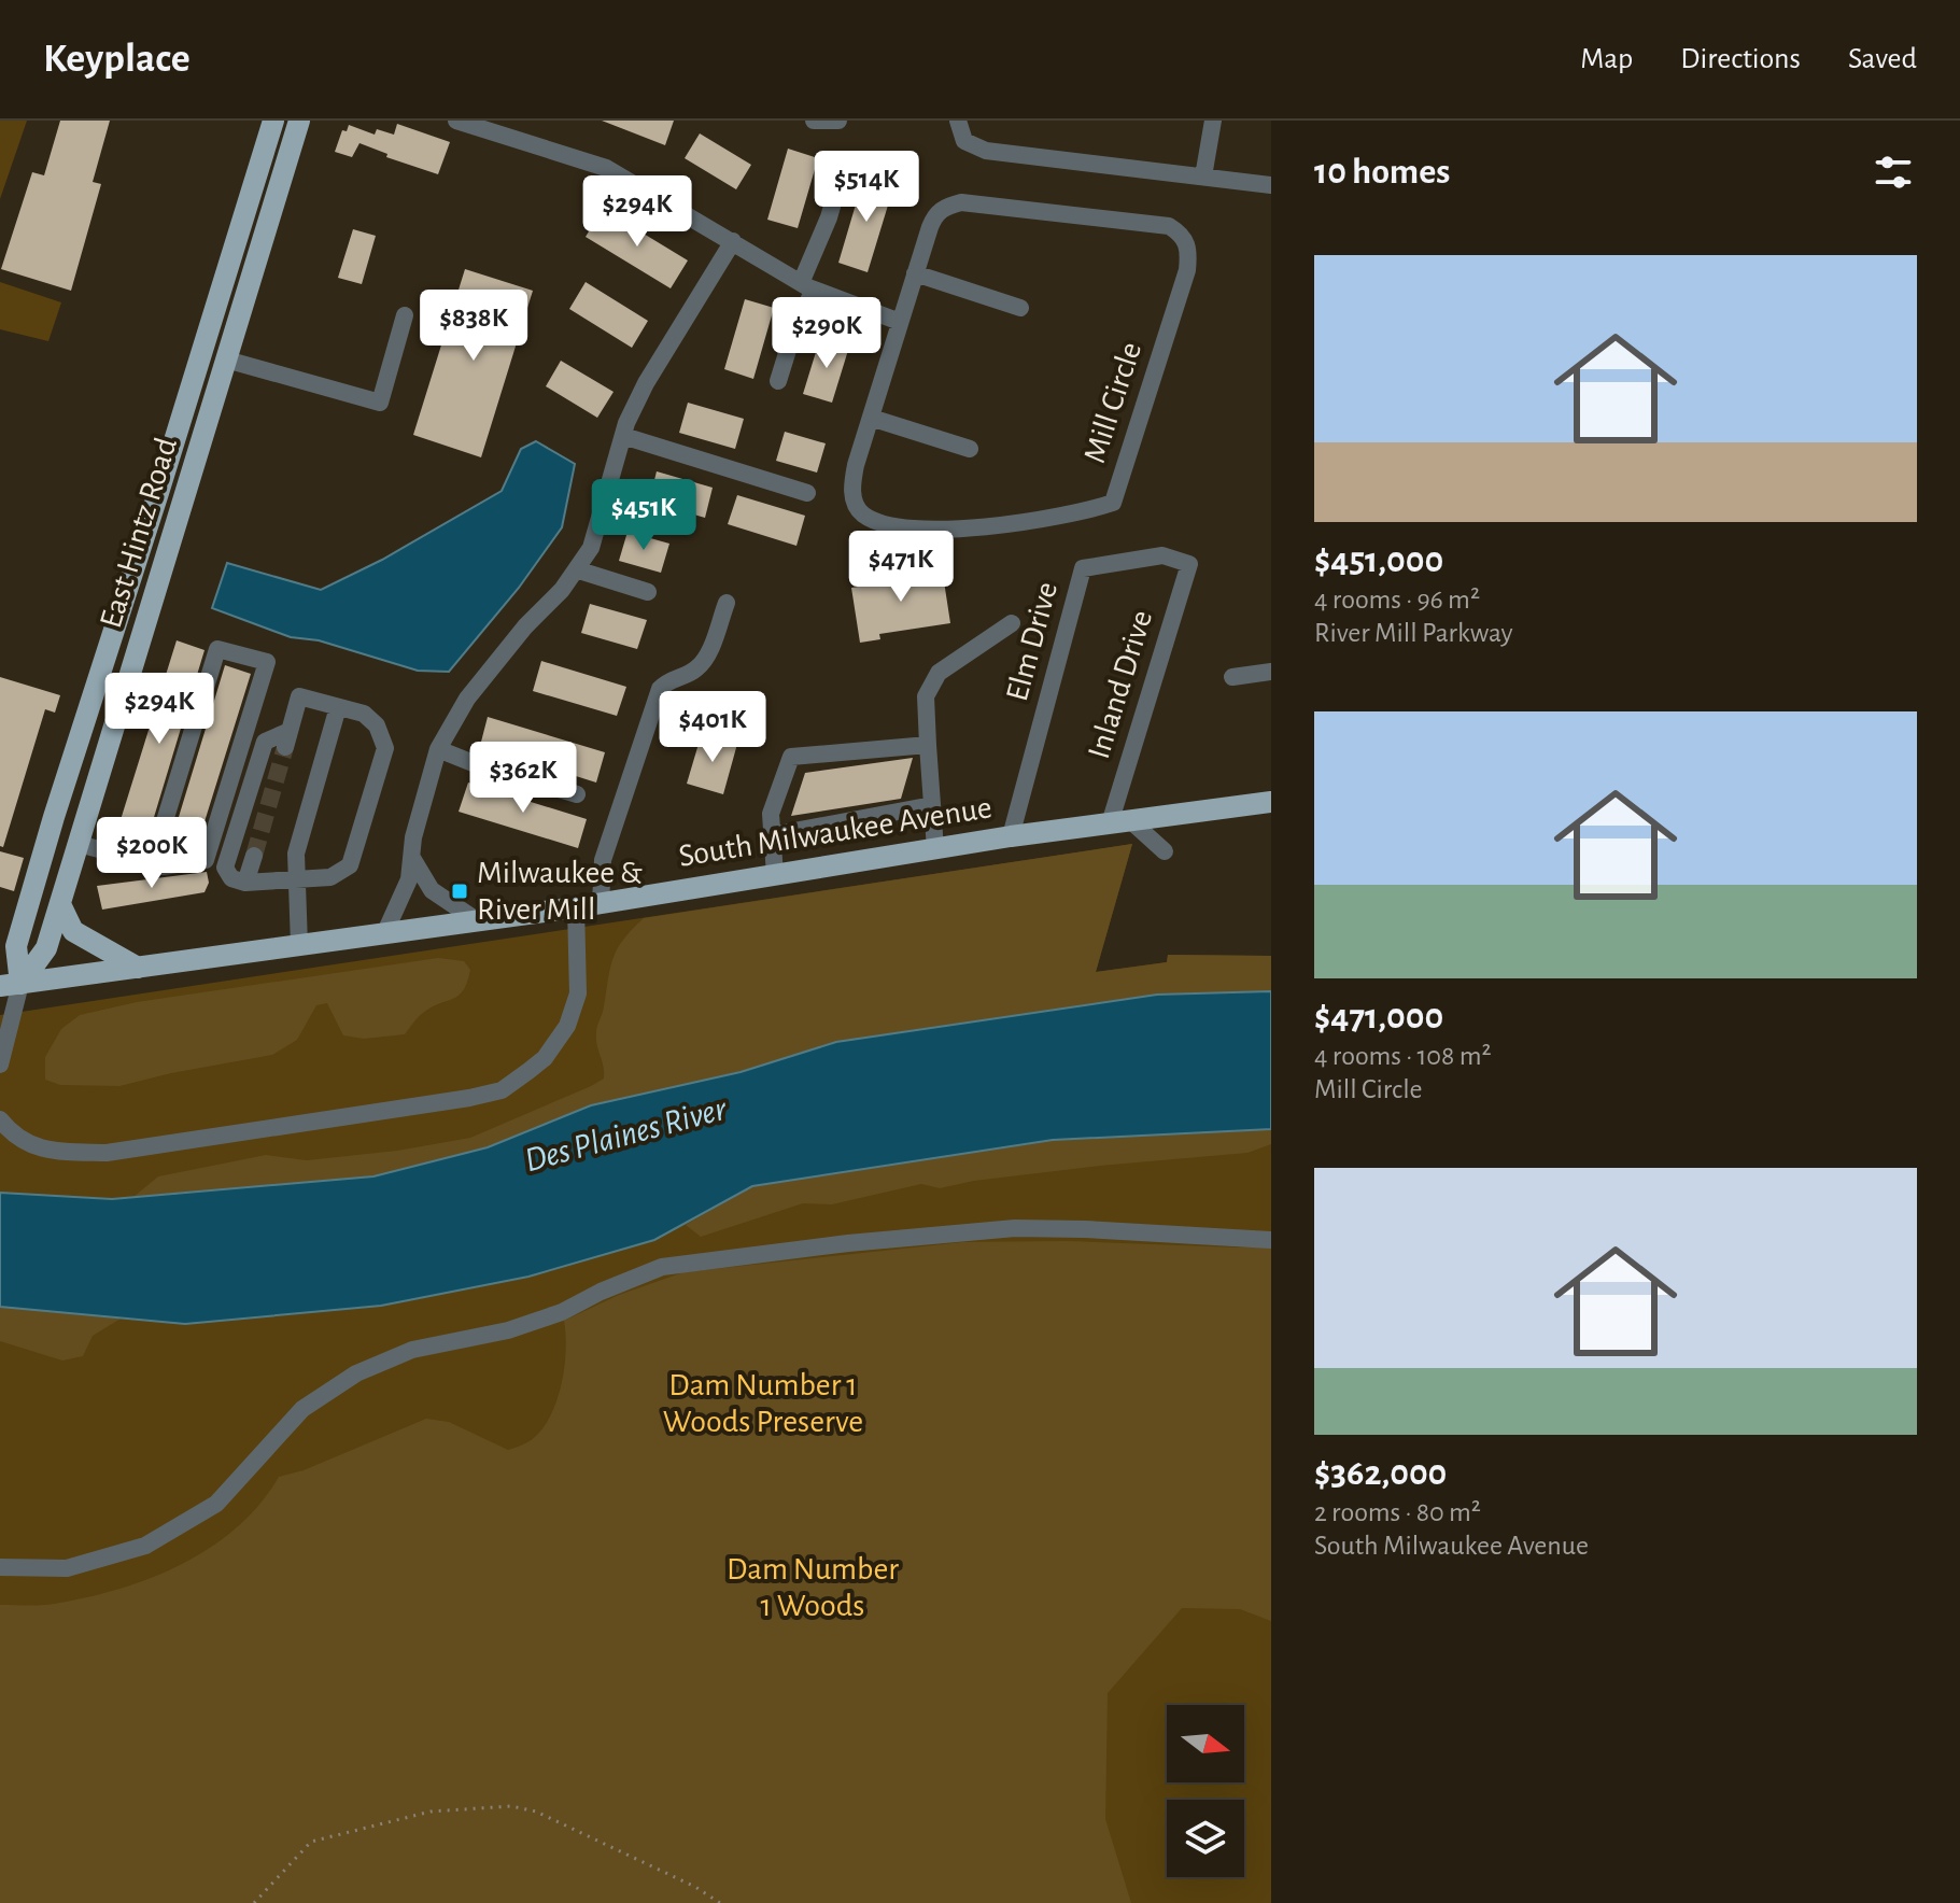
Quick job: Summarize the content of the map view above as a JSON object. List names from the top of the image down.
{
  "streets": {
    "main road": ["East Hintz Road", "South Milwaukee Avenue"],
    "street": ["Mill Circle", "Elm Drive", "Inland Drive"]
  },
  "crossings": [
    ["East Hintz Road", "South Milwaukee Avenue"],
    ["Elm Drive", "Inland Drive"],
    ["Elm Drive", "South Milwaukee Avenue"],
    ["Inland Drive", "South Milwaukee Avenue"]
  ],
  "water": ["Des Plaines River"],
  "parks": ["Dam Number 1 Woods Preserve", "Dam Number 1 Woods"],
  "places": {
    "transit": ["Milwaukee & River Mill"]
  },
  "north": "right",
  "page": {
    "header": "Keyplace",
    "nav": ["Map", "Directions", "Saved"],
    "heading": "10 homes",
    "price": [
      "$514K",
      "$294K",
      "$838K",
      "$290K",
      "$451K",
      "$471K",
      "$294K",
      "$401K",
      "$362K",
      "$200K"
    ],
    "list": [
      {
        "name": "$451,000",
        "note": "4 rooms · 96 m² · River Mill Parkway"
      },
      {
        "name": "$471,000",
        "note": "4 rooms · 108 m² · Mill Circle"
      },
      {
        "name": "$362,000",
        "note": "2 rooms · 80 m² · South Milwaukee Avenue"
      }
    ]
  }
}
